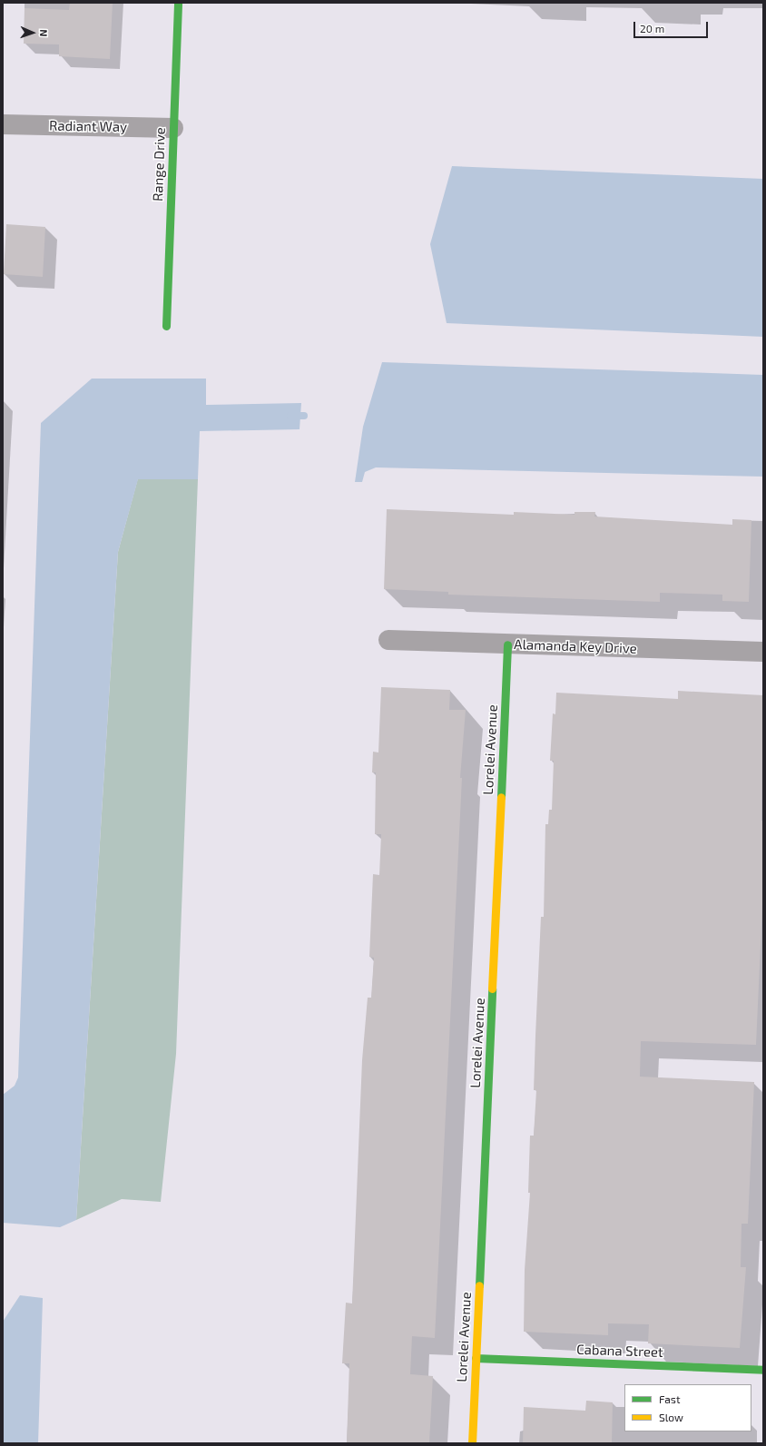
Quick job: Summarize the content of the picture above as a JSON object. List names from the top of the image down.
{
  "streets": {
    "street": [
      "Radiant Way",
      "Range Drive",
      "Alamanda Key Drive",
      "Lorelei Avenue",
      "Cabana Street"
    ]
  },
  "crossings": [
    ["Radiant Way", "Range Drive"],
    ["Alamanda Key Drive", "Lorelei Avenue"],
    ["Lorelei Avenue", "Cabana Street"]
  ],
  "legend": ["Fast", "Slow"],
  "scale_bar": "20 m",
  "north": "right"
}
